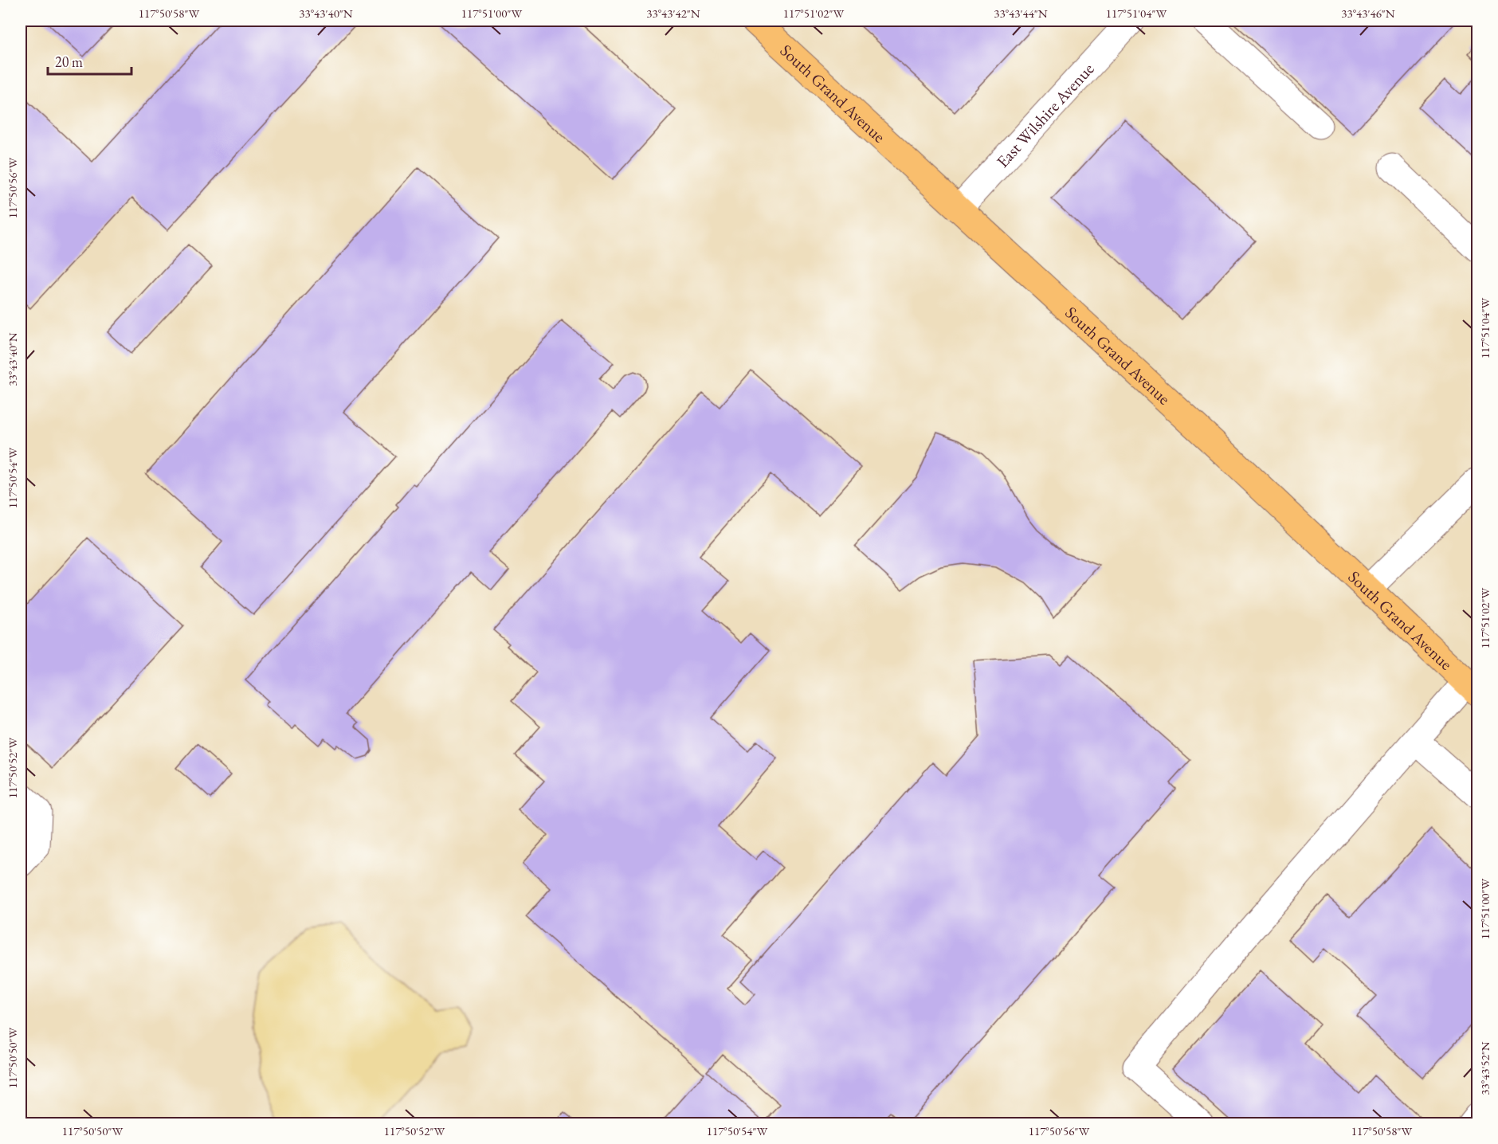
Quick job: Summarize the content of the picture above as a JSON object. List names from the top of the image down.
{
  "streets": {
    "main road": ["South Grand Avenue"],
    "street": ["East Wilshire Avenue"]
  },
  "crossings": [
    ["South Grand Avenue", "East Wilshire Avenue"]
  ],
  "scale_bar": "20 m",
  "coordinates": [
    "117°50'58\"W",
    "33°43'40\"N",
    "117°51'00\"W",
    "33°43'42\"N",
    "117°51'02\"W",
    "33°43'44\"N",
    "117°51'04\"W",
    "33°43'46\"N",
    "117°50'56\"W",
    "117°50'54\"W",
    "117°50'52\"W",
    "117°50'50\"W",
    "33°43'52\"N"
  ]
}
